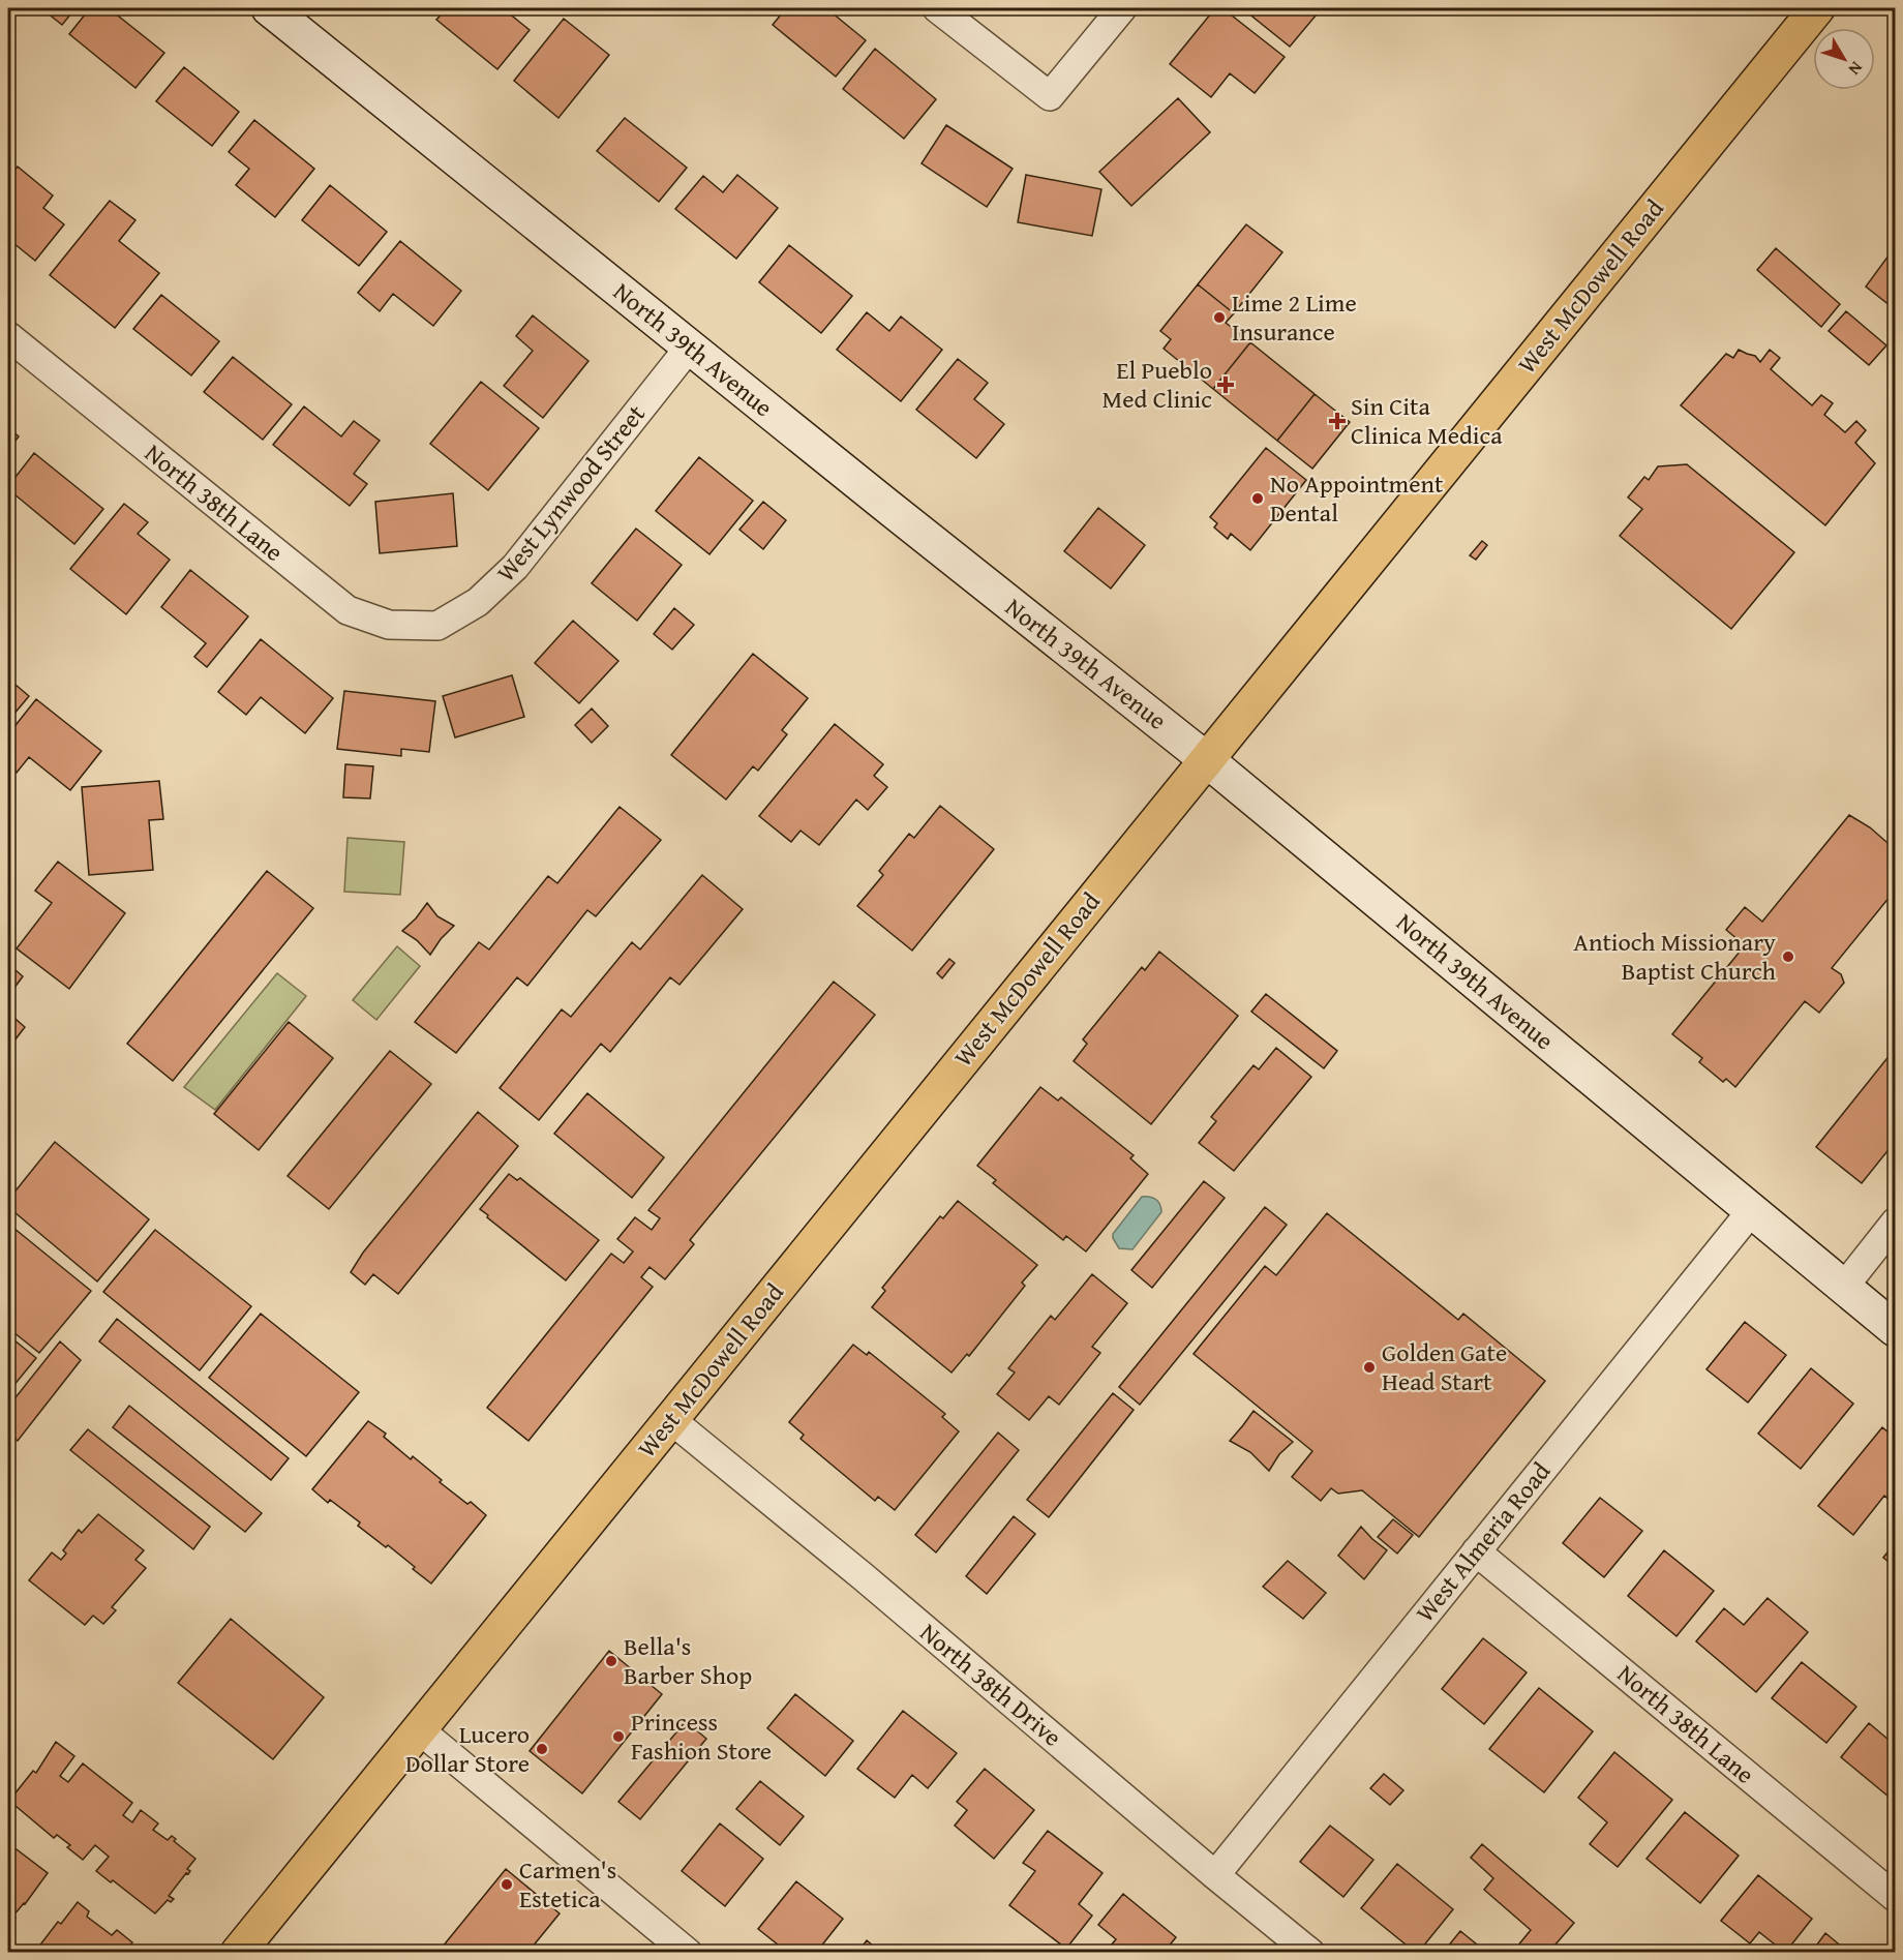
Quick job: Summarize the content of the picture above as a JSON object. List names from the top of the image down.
{
  "streets": {
    "main road": ["West McDowell Road"],
    "street": [
      "North 39th Avenue",
      "West Lynwood Street",
      "North 38th Lane",
      "West Almeria Road",
      "North 38th Drive"
    ]
  },
  "crossings": [
    ["West McDowell Road", "North 39th Avenue"],
    ["West McDowell Road", "North 38th Drive"],
    ["North 39th Avenue", "West Lynwood Street"],
    ["North 39th Avenue", "West Almeria Road"],
    ["West Lynwood Street", "North 38th Lane"],
    ["North 38th Lane", "West Almeria Road"],
    ["West Almeria Road", "North 38th Drive"]
  ],
  "places": {
    "other": [
      "Lime 2 Lime Insurance",
      "No Appointment Dental",
      "Antioch Missionary Baptist Church",
      "Golden Gate Head Start",
      "Bella's Barber Shop",
      "Princess Fashion Store",
      "Lucero Dollar Store",
      "Carmen's Estetica"
    ],
    "health": ["El Pueblo Med Clinic", "Sin Cita Clinica Medica"]
  },
  "north": "bottom right"
}
